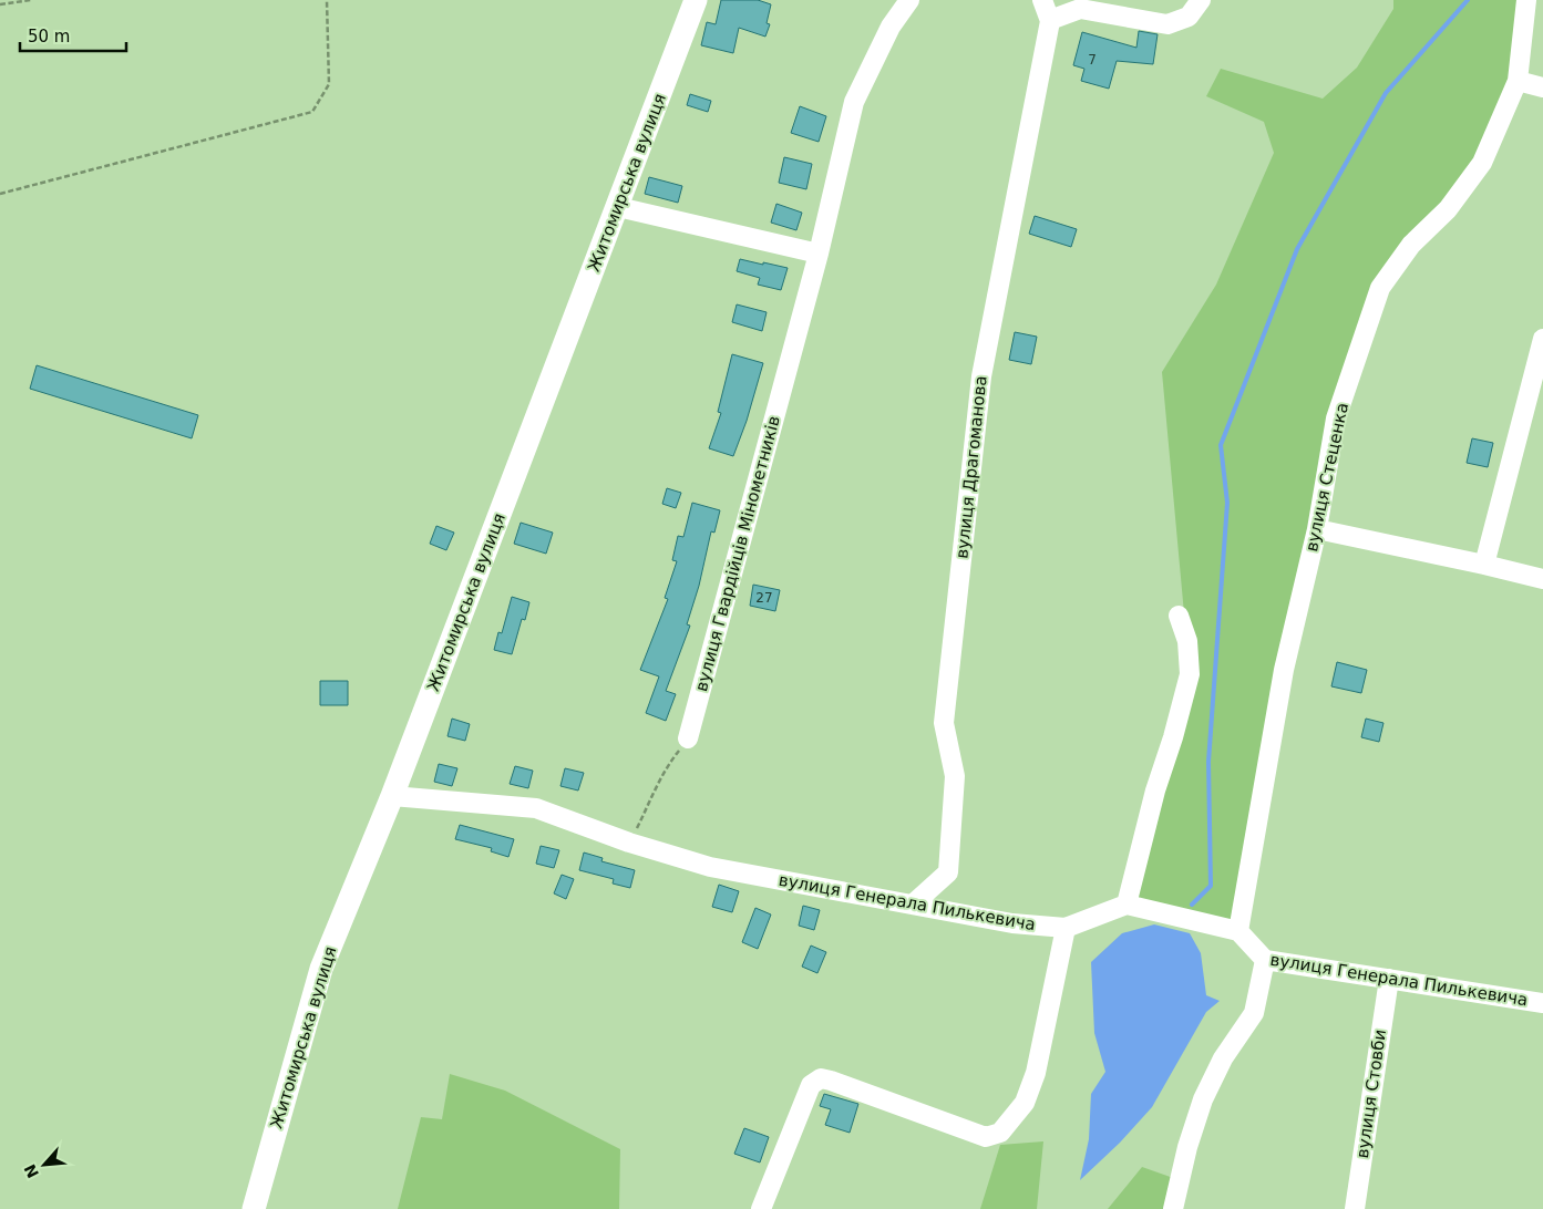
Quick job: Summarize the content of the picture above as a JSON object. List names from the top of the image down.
{
  "streets": {
    "main road": ["Житомирська вулиця"],
    "street": [
      "вулиця Драгоманова",
      "вулиця Стеценка",
      "вулиця Гвардійців Мінометників",
      "вулиця Генерала Пилькевича",
      "вулиця Стовби"
    ]
  },
  "crossings": [
    ["Житомирська вулиця", "вулиця Генерала Пилькевича"],
    ["вулиця Драгоманова", "вулиця Генерала Пилькевича"],
    ["вулиця Стеценка", "вулиця Генерала Пилькевича"],
    ["вулиця Генерала Пилькевича", "вулиця Стовби"]
  ],
  "house_numbers": ["7", "27"],
  "scale_bar": "50 m",
  "north": "bottom left"
}
